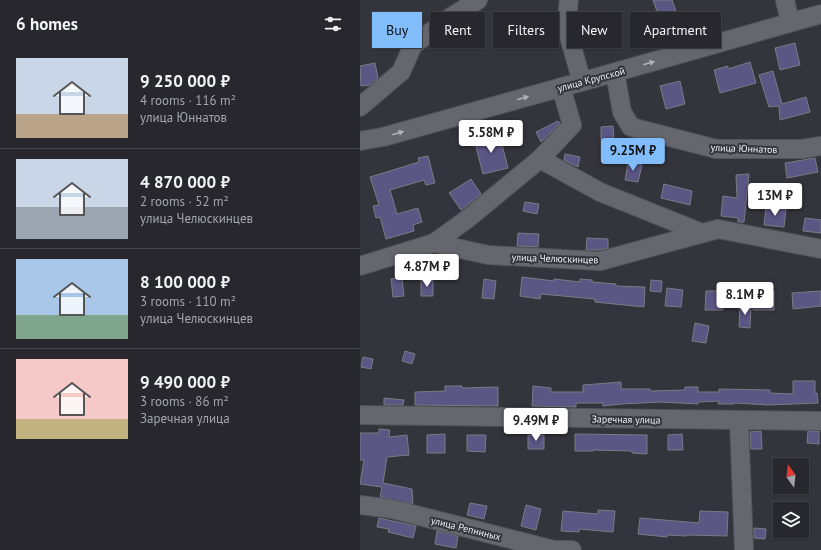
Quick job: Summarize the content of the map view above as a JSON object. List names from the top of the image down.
{
  "streets": {
    "street": [
      "улица Крупской",
      "улица Юннатов",
      "улица Челюскинцев",
      "Заречная улица",
      "улица Репниных"
    ]
  },
  "crossings": [
    ["улица Крупской", "улица Юннатов"]
  ],
  "north": "top",
  "page": {
    "heading": "6 homes",
    "chip": [
      "Buy",
      "Rent",
      "Filters",
      "New",
      "Apartment"
    ],
    "list": [
      {
        "name": "9 250 000 ₽",
        "note": "4 rooms · 116 m² · улица Юннатов"
      },
      {
        "name": "4 870 000 ₽",
        "note": "2 rooms · 52 m² · улица Челюскинцев"
      },
      {
        "name": "8 100 000 ₽",
        "note": "3 rooms · 110 m² · улица Челюскинцев"
      },
      {
        "name": "9 490 000 ₽",
        "note": "3 rooms · 86 m² · Заречная улица"
      }
    ],
    "price": [
      "5.58M ₽",
      "9.25M ₽",
      "13M ₽",
      "4.87M ₽",
      "8.1M ₽",
      "9.49M ₽"
    ]
  }
}
